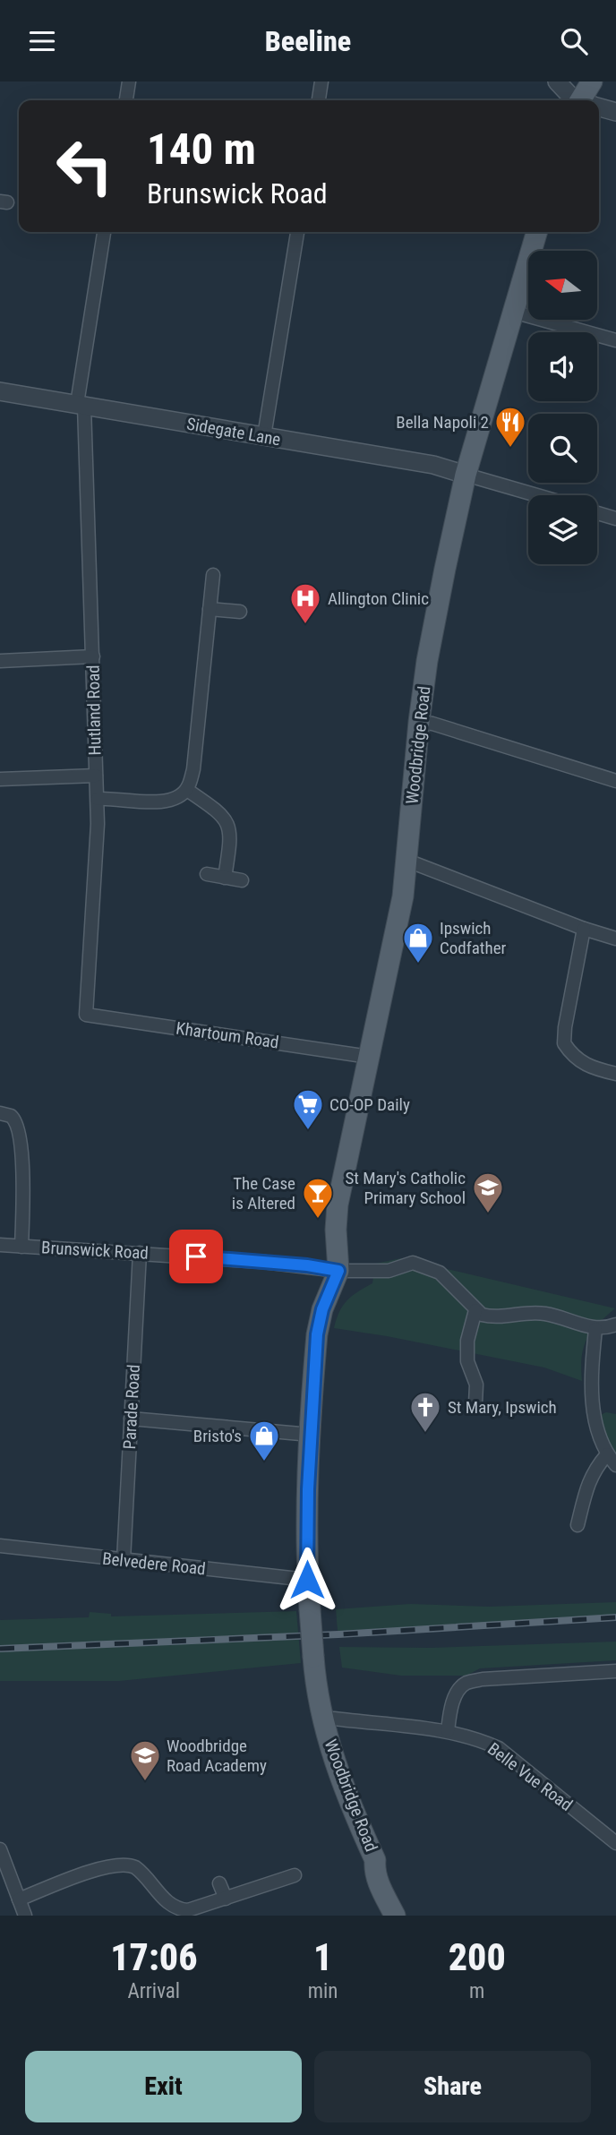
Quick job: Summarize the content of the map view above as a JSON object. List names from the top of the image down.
{
  "streets": {
    "main road": ["Woodbridge Road"],
    "street": [
      "Sidegate Lane",
      "Hutland Road",
      "Khartoum Road",
      "Brunswick Road",
      "Parade Road",
      "Belvedere Road",
      "Belle Vue Road"
    ]
  },
  "crossings": [
    ["Sidegate Lane", "Hutland Road"],
    ["Sidegate Lane", "Woodbridge Road"],
    ["Hutland Road", "Khartoum Road"],
    ["Woodbridge Road", "Khartoum Road"],
    ["Woodbridge Road", "Brunswick Road"],
    ["Woodbridge Road", "Belvedere Road"],
    ["Woodbridge Road", "Belle Vue Road"],
    ["Brunswick Road", "Parade Road"],
    ["Parade Road", "Belvedere Road"]
  ],
  "places": {
    "restaurant": ["Bella Napoli 2"],
    "hospital": ["Allington Clinic"],
    "shop": ["Ipswich Codfather", "Bristo's"],
    "supermarket": ["CO-OP Daily"],
    "school or university": ["St Mary's Catholic Primary School", "Woodbridge Road Academy"],
    "bar": ["The Case is Altered"],
    "church": ["St Mary, Ipswich"]
  },
  "north": "left",
  "page": {
    "header": "Beeline",
    "turn": ["140 m", "Brunswick Road"],
    "eta": [
      "17:06",
      "Arrival",
      "1",
      "min",
      "200",
      "m"
    ],
    "buttons": ["Exit", "Share"]
  }
}
